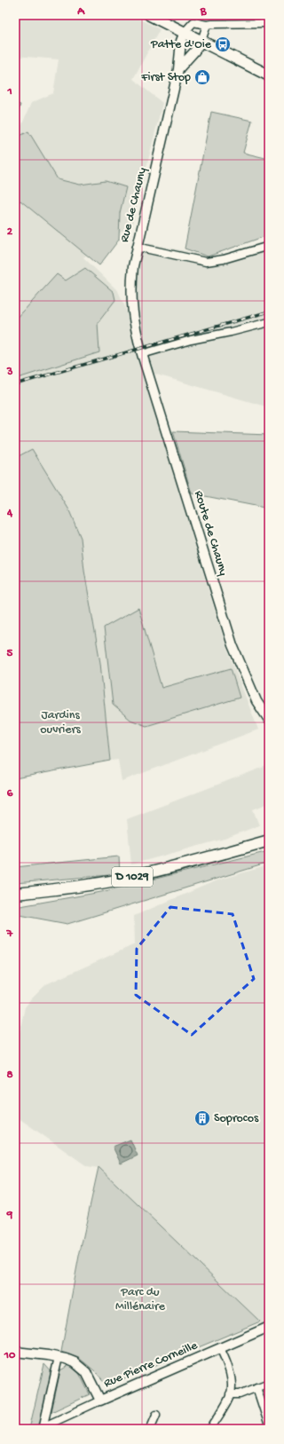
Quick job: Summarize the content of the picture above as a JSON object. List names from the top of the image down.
{
  "streets": {
    "main road": ["D 1029"],
    "street": ["Rue de Chauny", "Route de Chauny", "Rue Pierre Corneille"]
  },
  "crossings": [
    ["Rue de Chauny", "Route de Chauny"]
  ],
  "parks": ["Jardins ouvriers", "Parc du Millénaire"],
  "places": {
    "bus stop": ["Patte d'Oie"],
    "shop": ["First Stop"],
    "building": ["Soprocos"]
  },
  "grid": {
    "columns": ["A", "B"],
    "rows": [
      "1",
      "2",
      "3",
      "4",
      "5",
      "6",
      "7",
      "8",
      "9",
      "10"
    ]
  }
}
